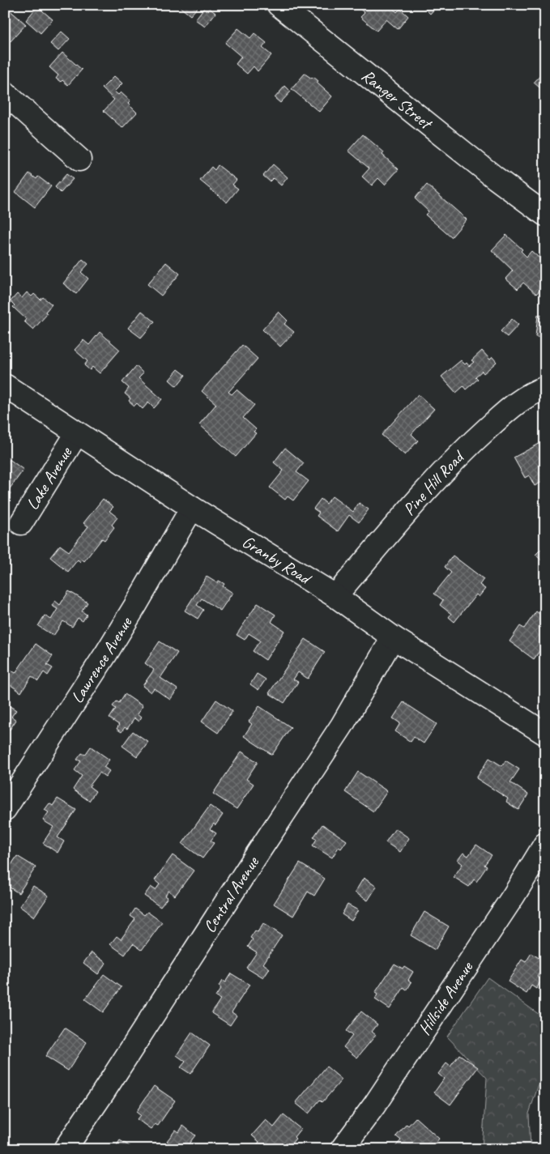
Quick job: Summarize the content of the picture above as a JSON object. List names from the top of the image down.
{
  "streets": {
    "street": [
      "Ranger Street",
      "Lake Avenue",
      "Pine Hill Road",
      "Granby Road",
      "Lawrence Avenue",
      "Central Avenue",
      "Hillside Avenue"
    ]
  },
  "crossings": [
    ["Lake Avenue", "Granby Road"],
    ["Pine Hill Road", "Granby Road"],
    ["Granby Road", "Lawrence Avenue"],
    ["Granby Road", "Central Avenue"]
  ]
}
